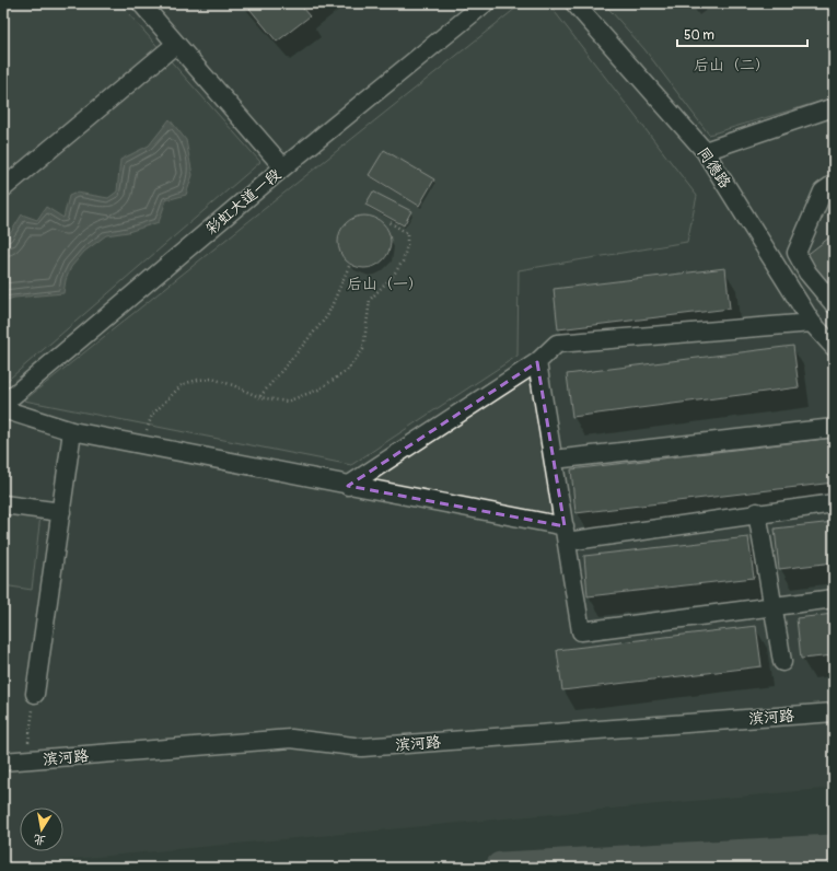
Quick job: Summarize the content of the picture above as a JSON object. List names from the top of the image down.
{
  "streets": {
    "street": ["同德路", "彩虹大道一段", "滨河路"]
  },
  "parks": ["后山（二）", "后山（一）"],
  "scale_bar": "50 m",
  "north": "bottom"
}
